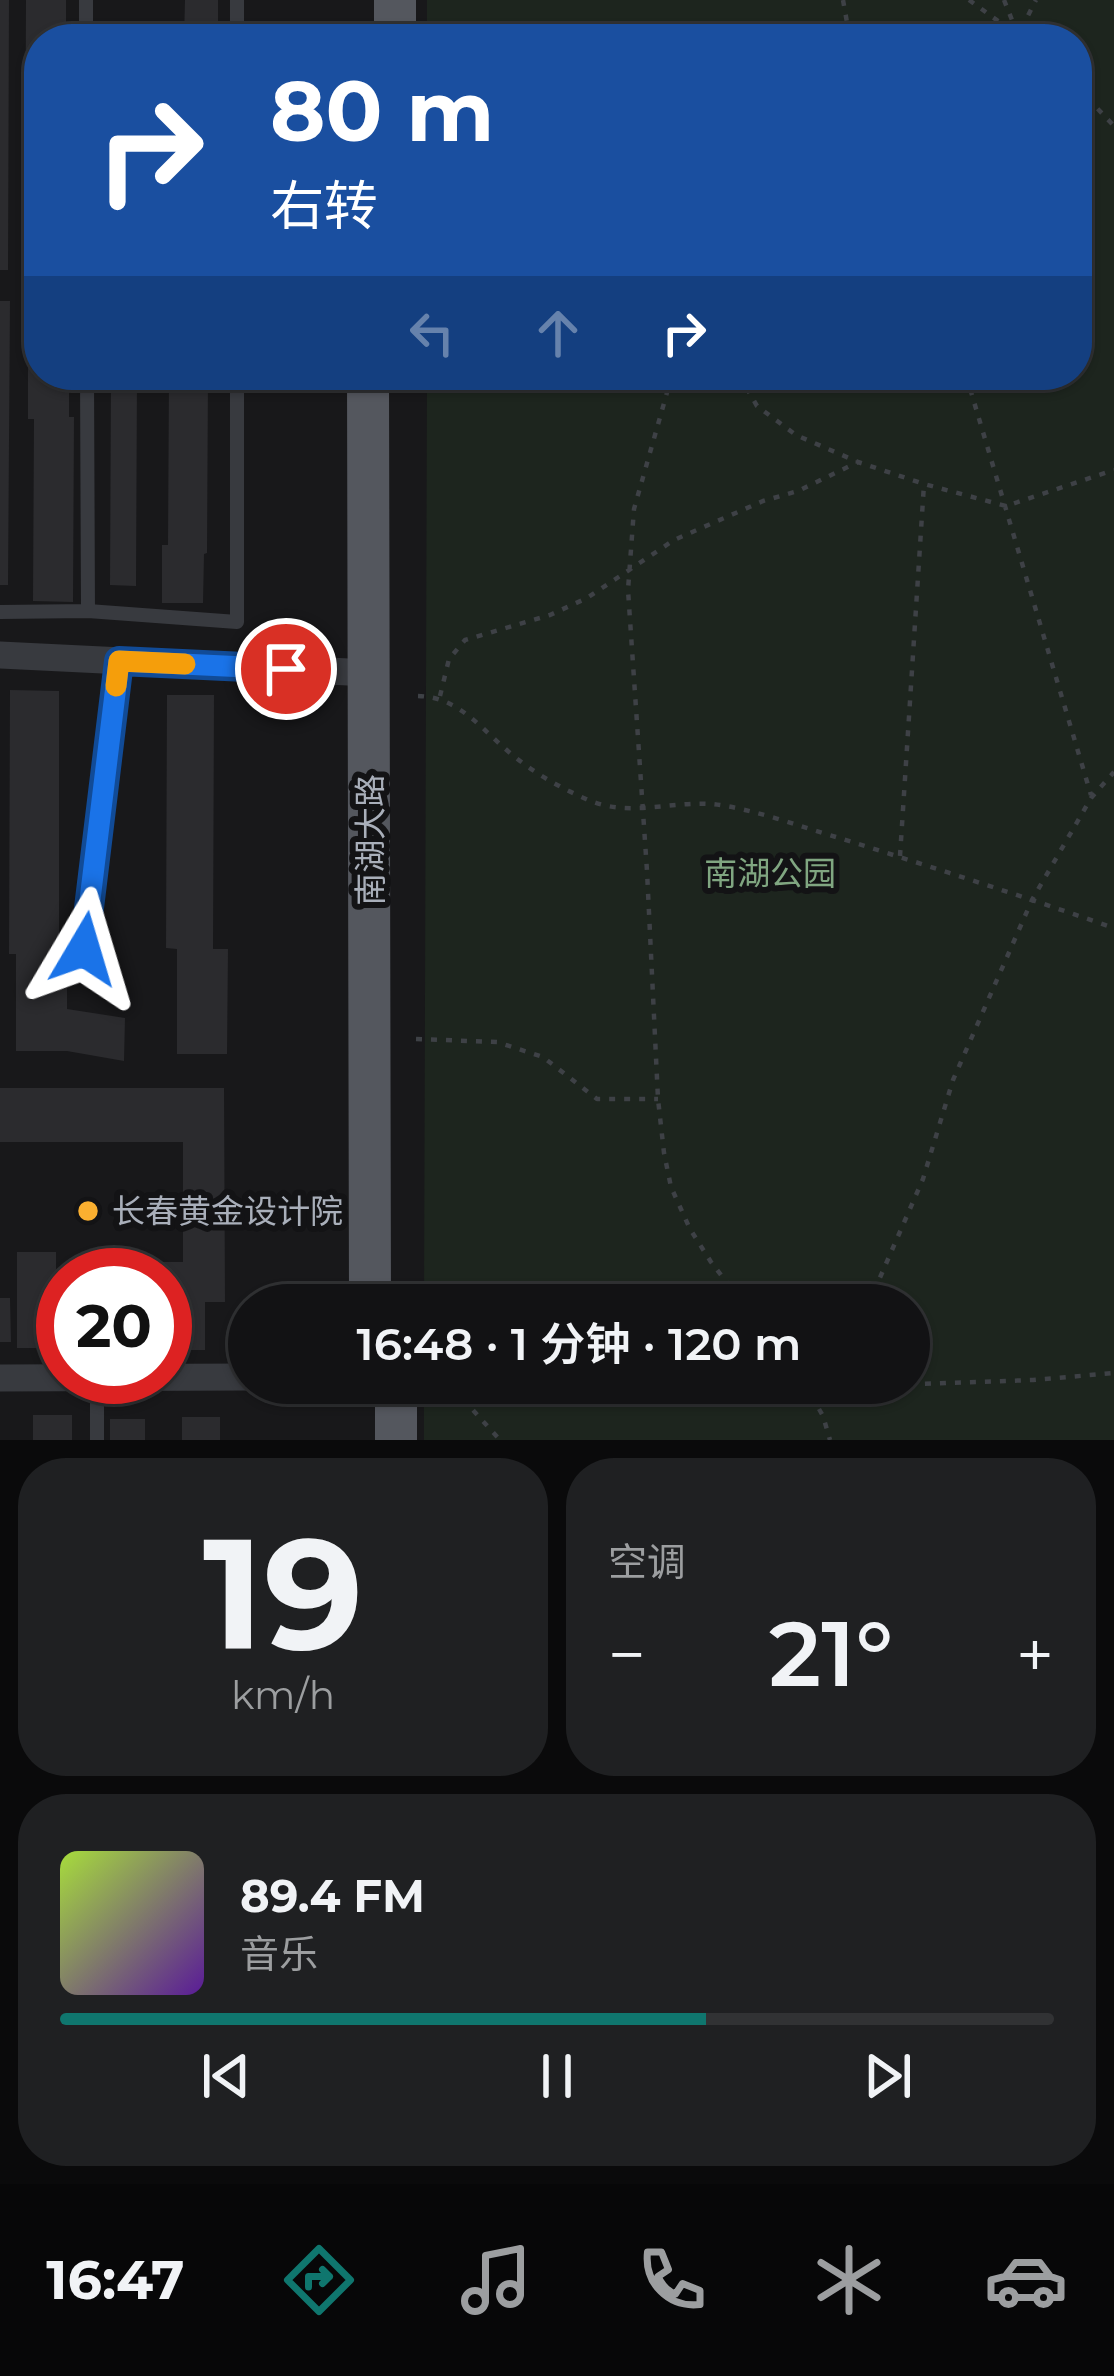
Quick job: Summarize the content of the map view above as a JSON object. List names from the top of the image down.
{
  "streets": {
    "main road": ["南湖大路"]
  },
  "parks": ["南湖公园"],
  "places": ["长春黄金设计院"],
  "page": {
    "turn": ["80 m", "右转"],
    "limit": "20",
    "trip": "16:48 · 1 分钟 · 120 m",
    "tile": [
      ["19", "km/h"],
      "空调"
    ],
    "heat": ["−", "21°", "+"],
    "song": ["89.4 FM", "音乐"],
    "tabs": "16:47"
  }
}
